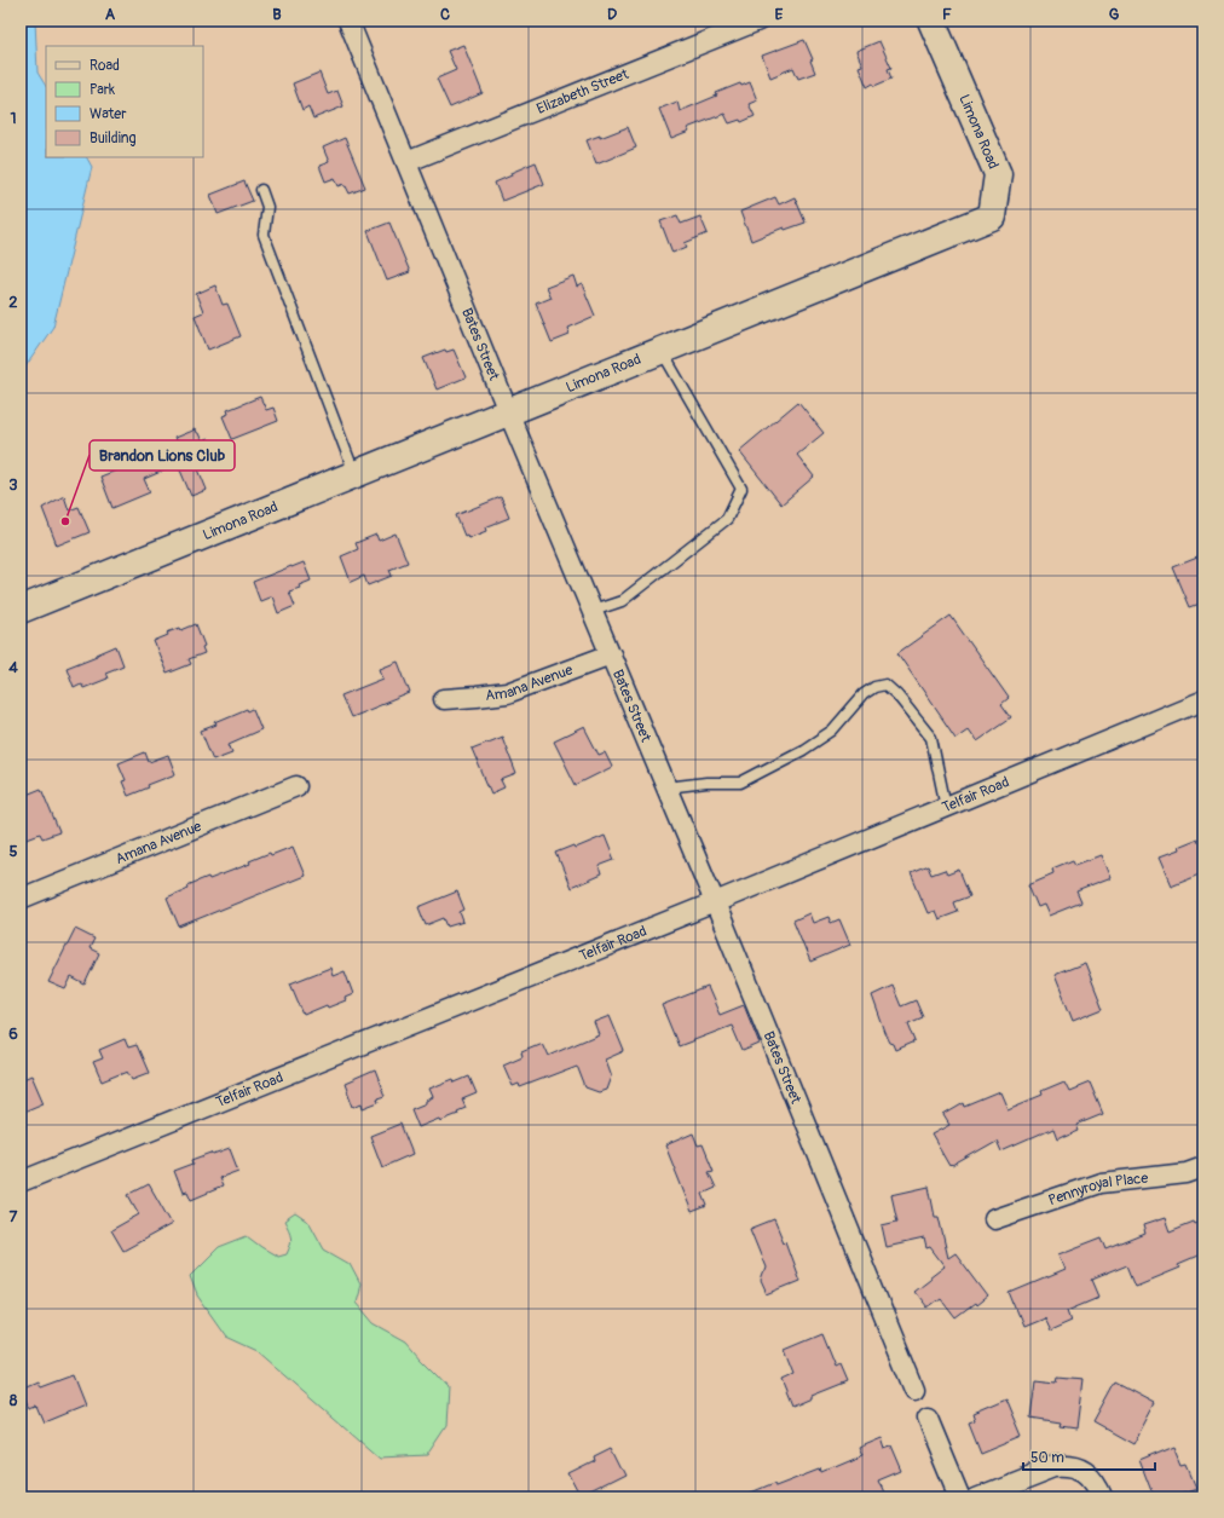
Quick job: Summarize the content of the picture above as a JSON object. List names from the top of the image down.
{
  "streets": {
    "street": [
      "Elizabeth Street",
      "Limona Road",
      "Bates Street",
      "Amana Avenue",
      "Telfair Road",
      "Pennyroyal Place"
    ]
  },
  "crossings": [
    ["Elizabeth Street", "Bates Street"],
    ["Limona Road", "Bates Street"],
    ["Bates Street", "Amana Avenue"],
    ["Bates Street", "Telfair Road"]
  ],
  "places": ["Brandon Lions Club"],
  "legend": [
    "Road",
    "Park",
    "Water",
    "Building"
  ],
  "scale_bar": "50 m",
  "grid": {
    "columns": [
      "A",
      "B",
      "C",
      "D",
      "E",
      "F",
      "G"
    ],
    "rows": [
      "1",
      "2",
      "3",
      "4",
      "5",
      "6",
      "7",
      "8"
    ]
  }
}
